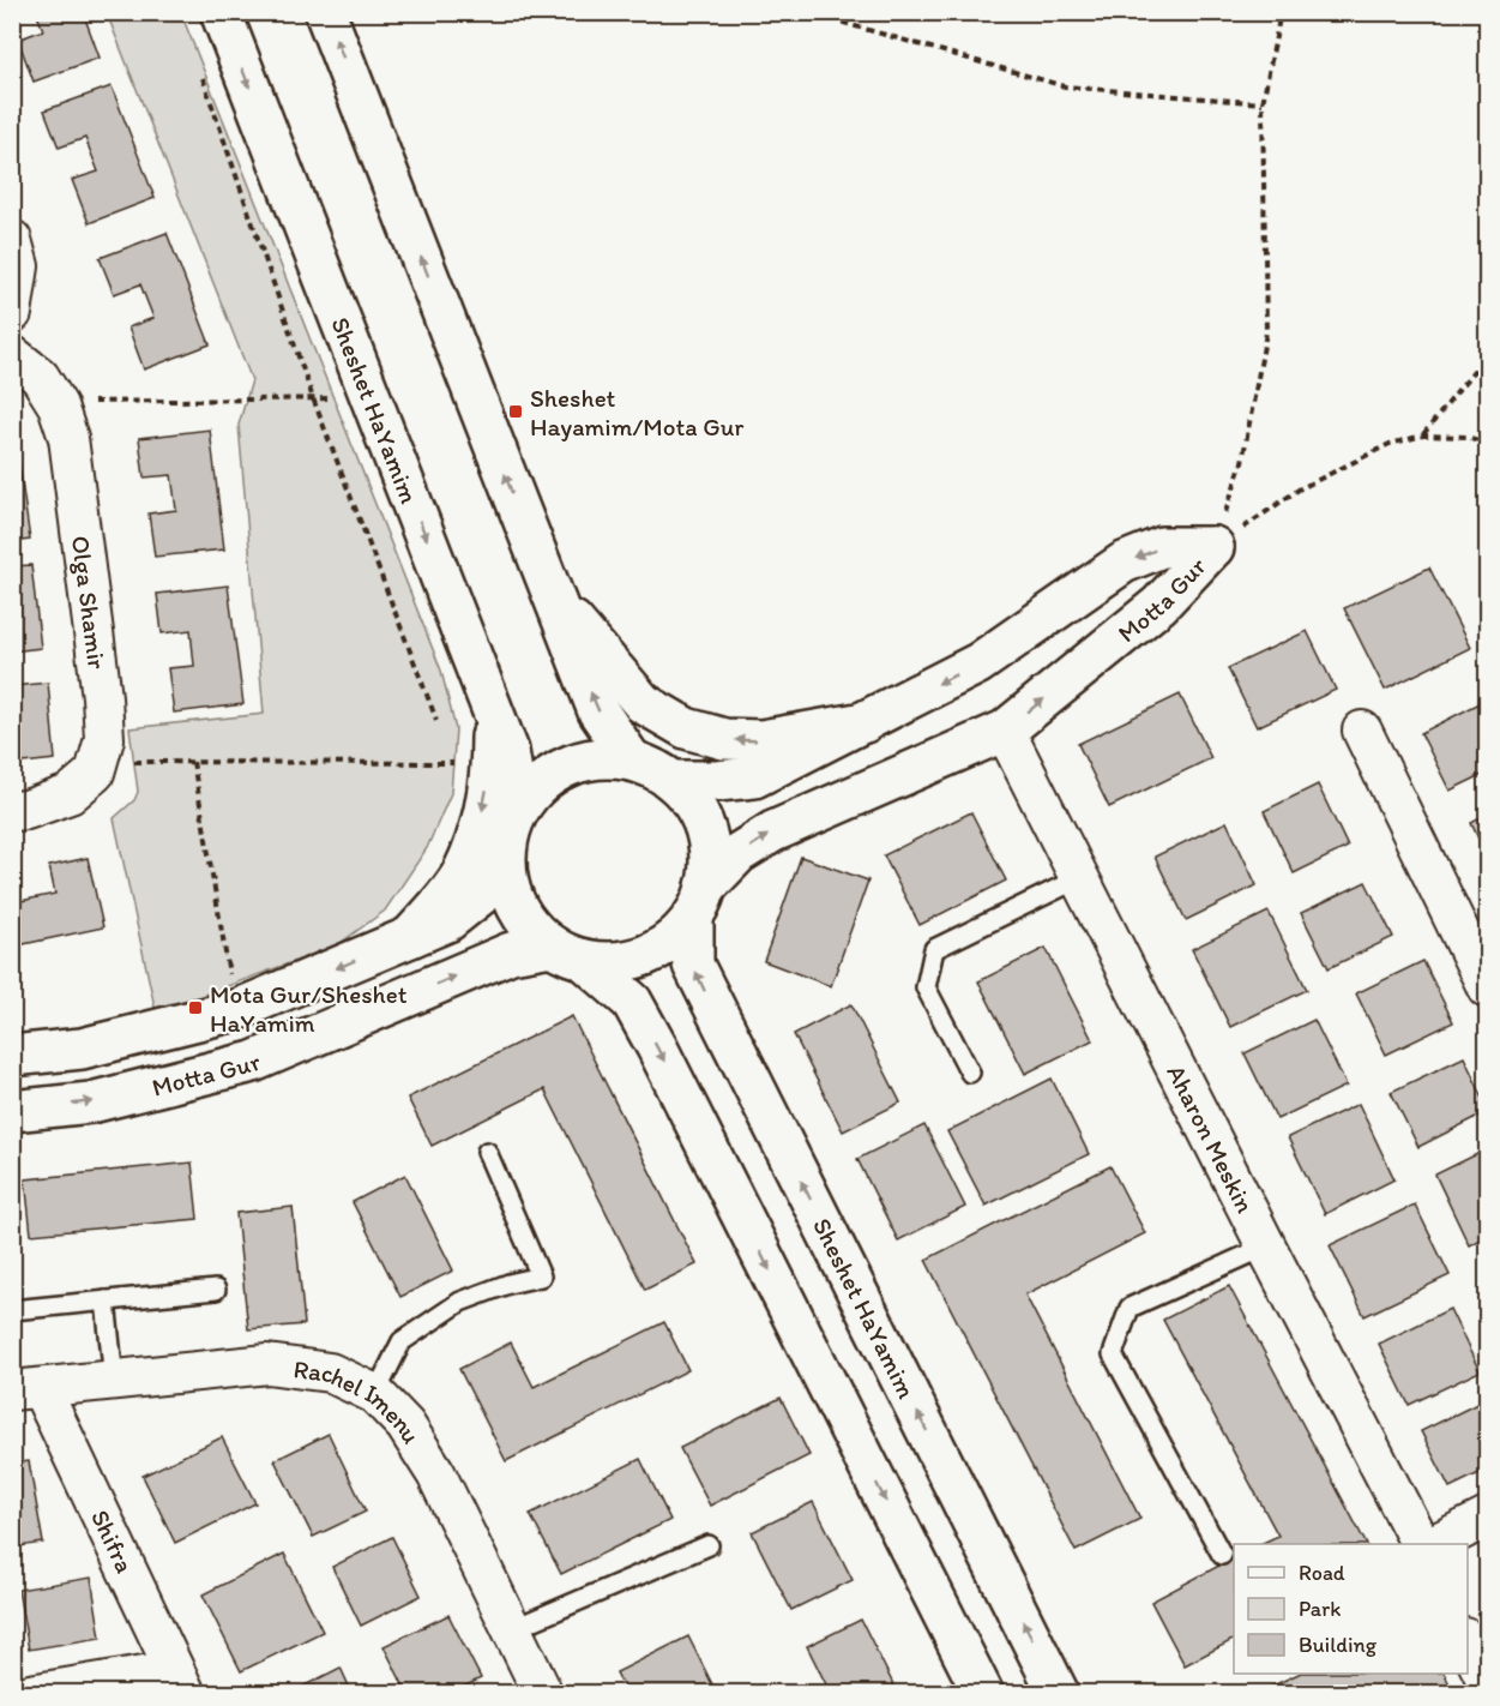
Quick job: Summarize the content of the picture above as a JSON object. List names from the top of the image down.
{
  "streets": {
    "main road": ["Sheshet HaYamim", "Motta Gur"],
    "street": [
      "Olga Shamir",
      "Aharon Meskin",
      "Rachel Imenu",
      "Shifra"
    ]
  },
  "crossings": [
    ["Sheshet HaYamim", "Motta Gur"],
    ["Motta Gur", "Aharon Meskin"],
    ["Rachel Imenu", "Shifra"]
  ],
  "places": {
    "transit": ["Sheshet Hayamim/Mota Gur", "Mota Gur/Sheshet HaYamim"]
  },
  "legend": ["Road", "Park", "Building"]
}
